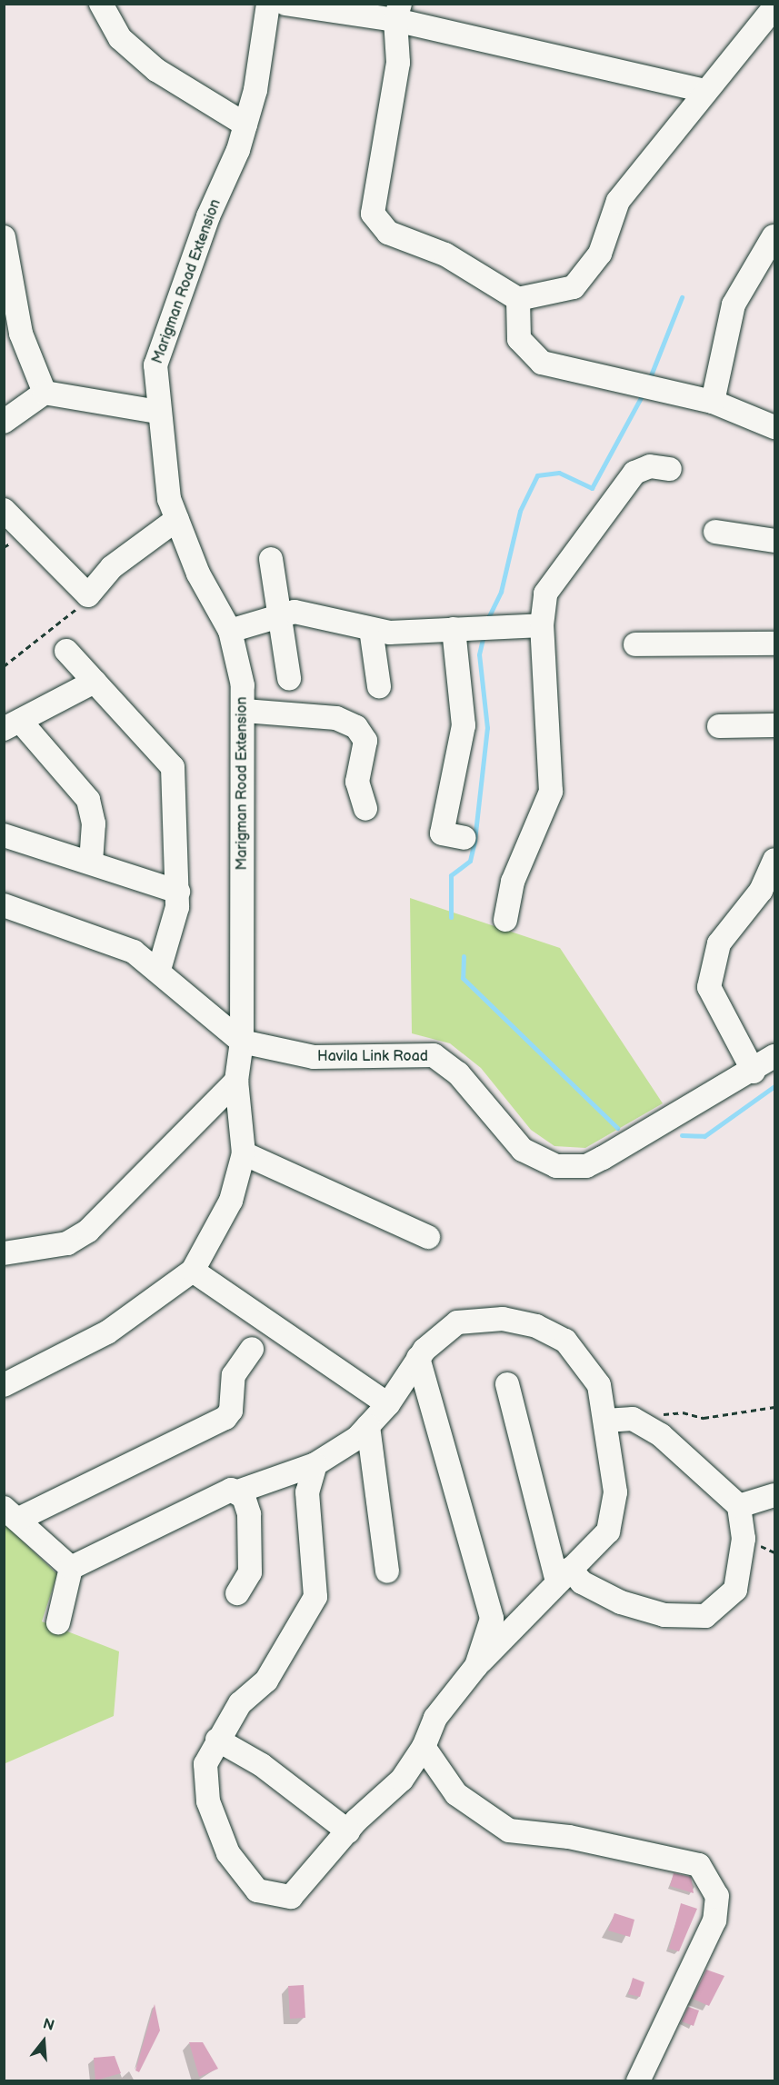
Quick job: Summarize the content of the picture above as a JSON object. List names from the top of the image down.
{
  "streets": {
    "street": ["Marigman Road Extension", "Havila Link Road"]
  },
  "crossings": [
    ["Marigman Road Extension", "Havila Link Road"]
  ],
  "north": "top"
}
